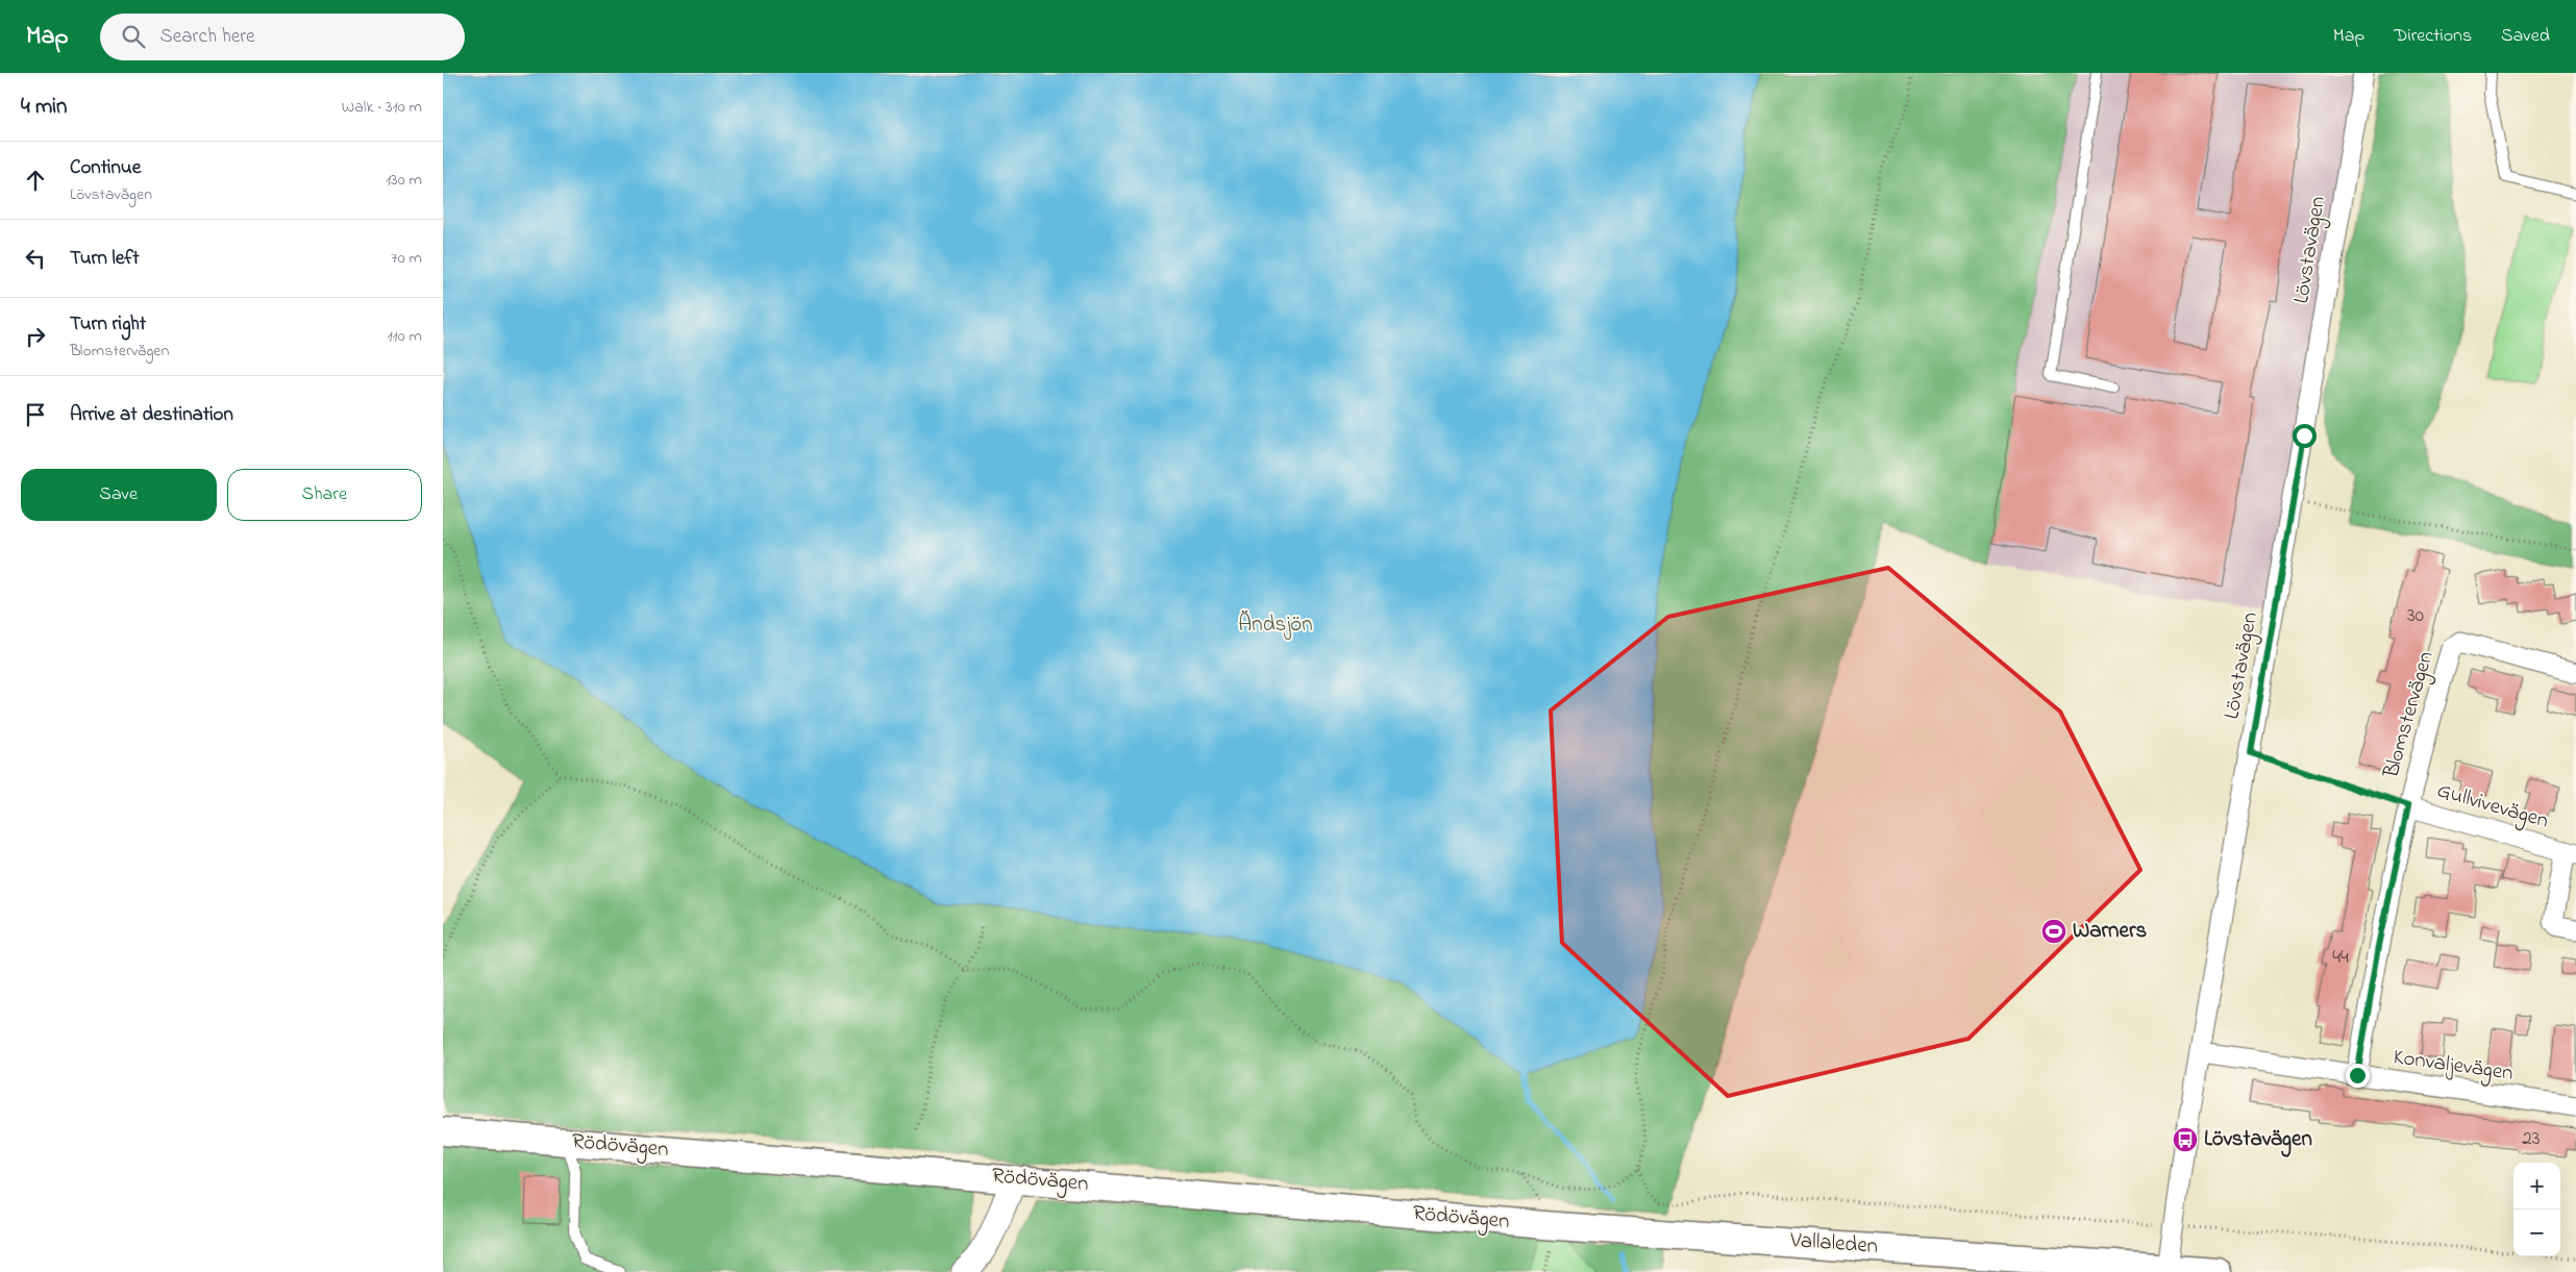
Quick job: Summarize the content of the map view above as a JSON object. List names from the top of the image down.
{
  "streets": {
    "main road": ["Rödövägen", "Vallaleden"],
    "street": [
      "Lövstavägen",
      "Blomstervägen",
      "Gullvivevägen",
      "Konvaljevägen"
    ]
  },
  "crossings": [
    ["Lövstavägen", "Konvaljevägen"],
    ["Lövstavägen", "Vallaleden"],
    ["Blomstervägen", "Gullvivevägen"],
    ["Blomstervägen", "Konvaljevägen"],
    ["Rödövägen", "Vallaleden"]
  ],
  "parks": ["Ändsjön"],
  "places": {
    "sports": ["Warners"],
    "bus stop": ["Lövstavägen"]
  },
  "house_numbers": ["30", "44", "23"],
  "page": {
    "header": "Map",
    "search": "Search here",
    "nav": ["Map", "Directions", "Saved"],
    "heading": ["4 min", "Walk · 310 m"],
    "list": [
      ["Continue", "Lövstavägen", "130 m"],
      ["Turn left", "70 m"],
      ["Turn right", "Blomstervägen", "110 m"],
      "Arrive at destination"
    ],
    "buttons": ["Save", "Share"],
    "map_buttons": ["+", "−"]
  }
}
